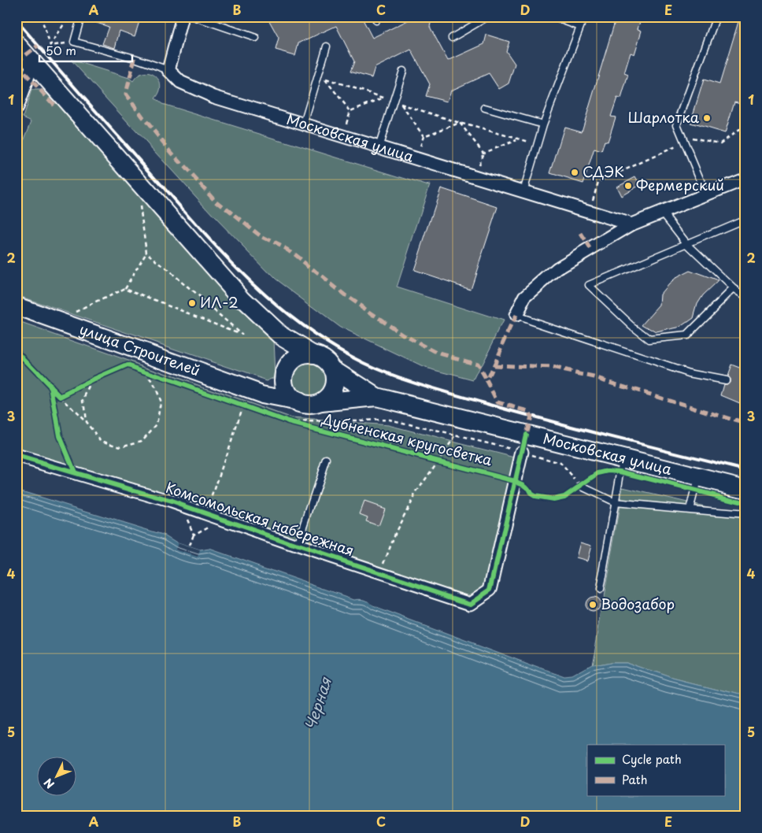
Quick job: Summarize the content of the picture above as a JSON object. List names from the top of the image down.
{
  "streets": {
    "main road": ["Московская улица", "улица Строителей"],
    "street": ["Комсомольская набережная"],
    "cycle path": ["Дубненская кругосветка"]
  },
  "water": ["Черная"],
  "places": [
    "Шарлотка",
    "СДЭК",
    "Фермерский",
    "ИЛ-2",
    "Водозабор"
  ],
  "legend": ["Cycle path", "Path"],
  "scale_bar": "50 m",
  "north": "bottom left",
  "grid": {
    "columns": [
      "A",
      "B",
      "C",
      "D",
      "E"
    ],
    "rows": [
      "1",
      "2",
      "3",
      "4",
      "5"
    ]
  }
}
